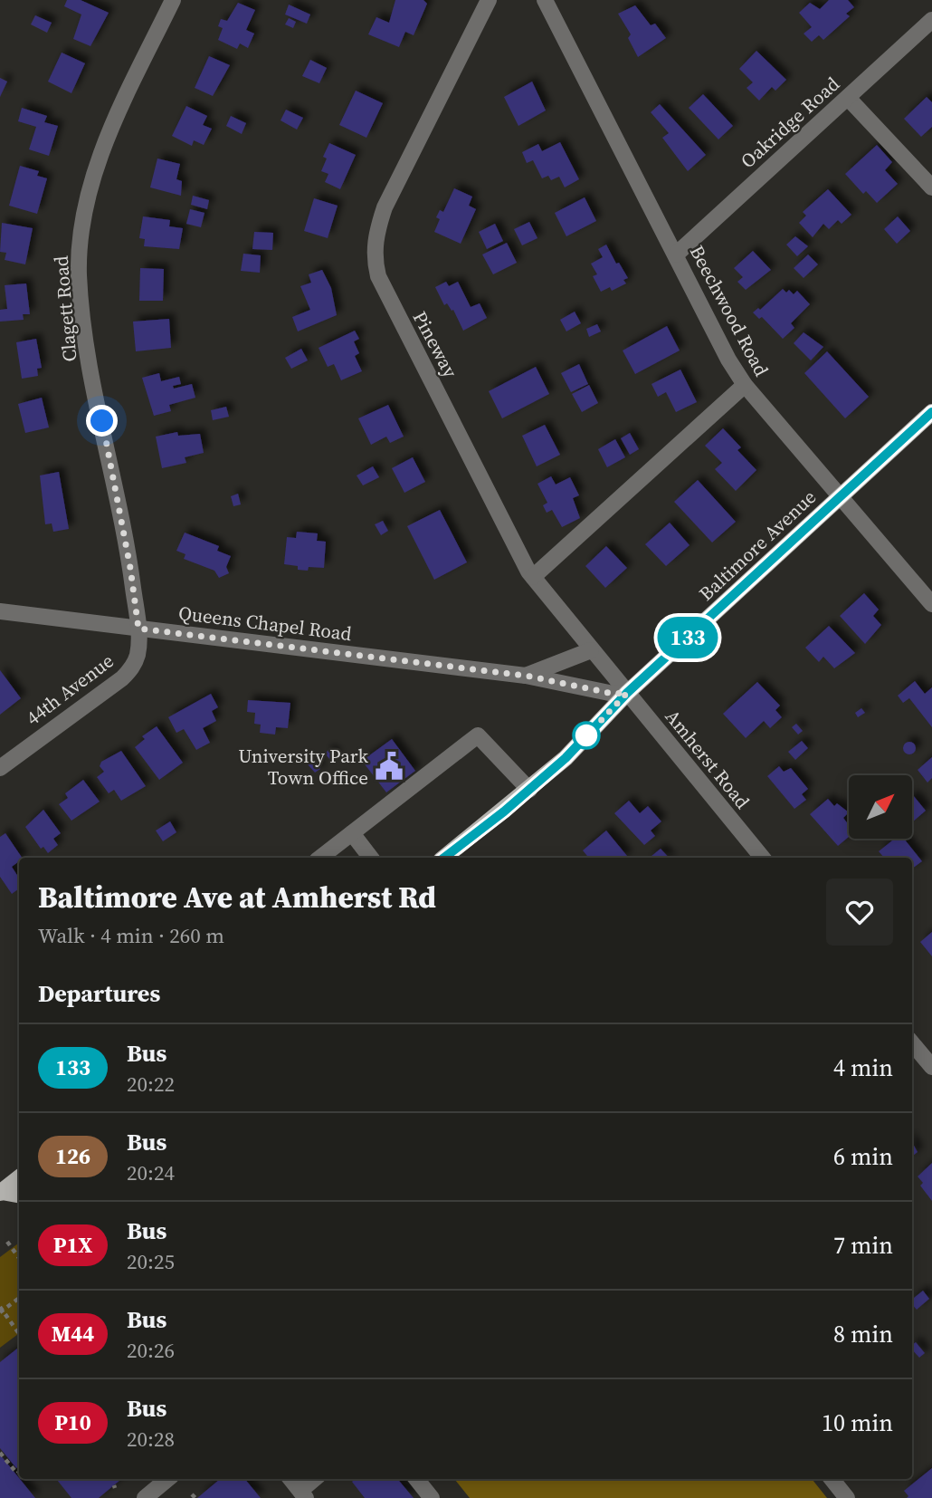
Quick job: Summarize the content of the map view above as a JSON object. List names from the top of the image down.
{
  "streets": {
    "main road": ["Baltimore Avenue"],
    "street": [
      "Oakridge Road",
      "Clagett Road",
      "Beechwood Road",
      "Pineway",
      "Queens Chapel Road",
      "44th Avenue",
      "Amherst Road"
    ]
  },
  "crossings": [
    ["Oakridge Road", "Beechwood Road"],
    ["Clagett Road", "Queens Chapel Road"],
    ["Clagett Road", "44th Avenue"],
    ["Beechwood Road", "Baltimore Avenue"],
    ["Pineway", "Baltimore Avenue"],
    ["Pineway", "Queens Chapel Road"],
    ["Pineway", "Amherst Road"],
    ["Baltimore Avenue", "Queens Chapel Road"],
    ["Baltimore Avenue", "Amherst Road"],
    ["Queens Chapel Road", "44th Avenue"],
    ["Queens Chapel Road", "Amherst Road"]
  ],
  "places": {
    "public building": ["University Park Town Office"]
  },
  "lines": ["bus line 133"],
  "north": "top right",
  "page": {
    "on_map": "133",
    "heading": [
      ["Baltimore Ave at Amherst Rd", "Walk · 4 min · 260 m"],
      "Departures"
    ],
    "list": [
      {
        "mark": "133",
        "name": "Bus",
        "note": "20:22",
        "value": "4 min"
      },
      {
        "mark": "126",
        "name": "Bus",
        "note": "20:24",
        "value": "6 min"
      },
      {
        "mark": "P1X",
        "name": "Bus",
        "note": "20:25",
        "value": "7 min"
      },
      {
        "mark": "M44",
        "name": "Bus",
        "note": "20:26",
        "value": "8 min"
      },
      {
        "mark": "P10",
        "name": "Bus",
        "note": "20:28",
        "value": "10 min"
      }
    ]
  }
}
